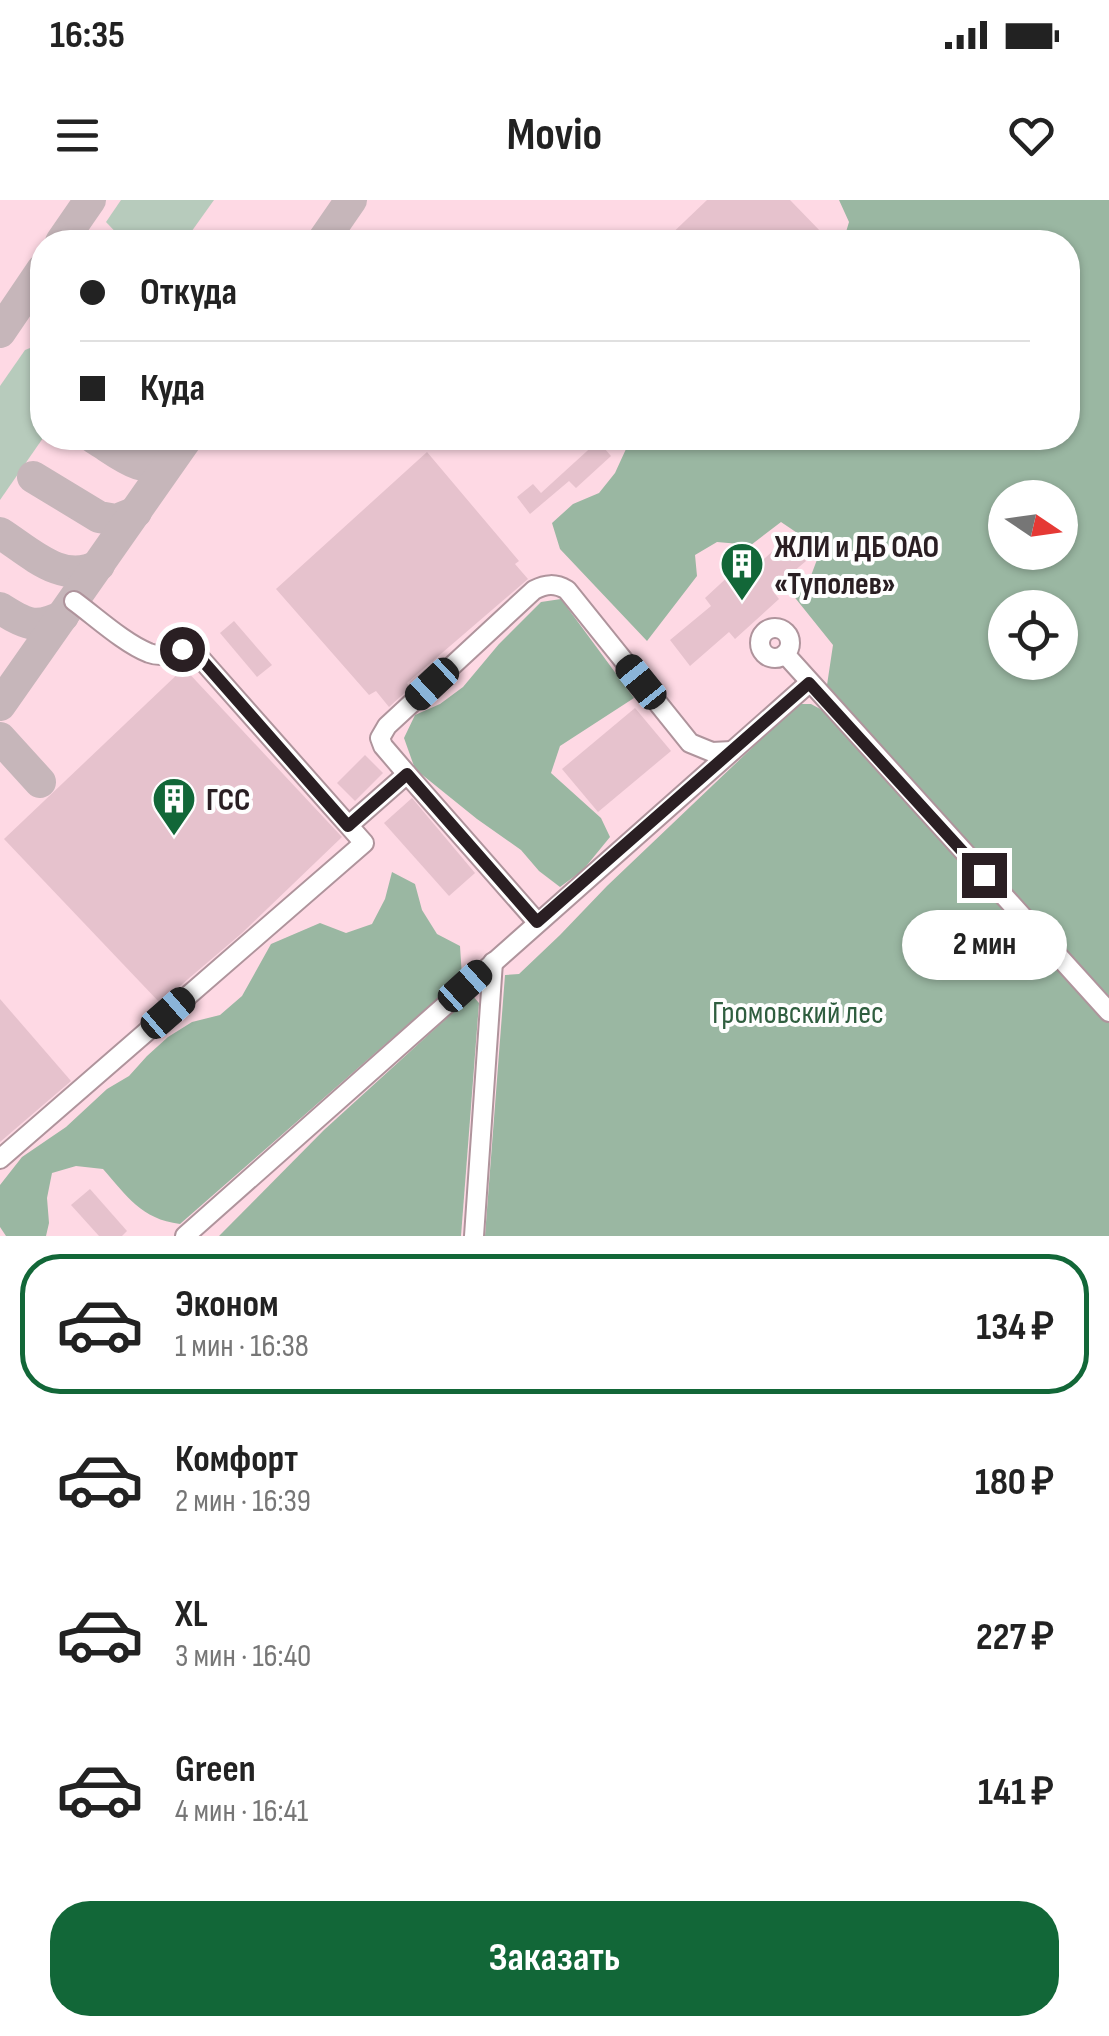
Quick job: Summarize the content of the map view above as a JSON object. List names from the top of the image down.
{
  "parks": ["Громовский лес"],
  "places": {
    "building": ["ЖЛИ и ДБ ОАО «Туполев»", "ГСС"]
  },
  "north": "right",
  "page": {
    "status": "16:35",
    "header": "Movio",
    "banner": ["Откуда", "Куда"],
    "bubble": "2 мин",
    "list": [
      {
        "name": "Эконом",
        "note": "1 мин · 16:38",
        "value": "134 ₽"
      },
      {
        "name": "Комфорт",
        "note": "2 мин · 16:39",
        "value": "180 ₽"
      },
      {
        "name": "XL",
        "note": "3 мин · 16:40",
        "value": "227 ₽"
      },
      {
        "name": "Green",
        "note": "4 мин · 16:41",
        "value": "141 ₽"
      }
    ],
    "buttons": "Заказать"
  }
}
